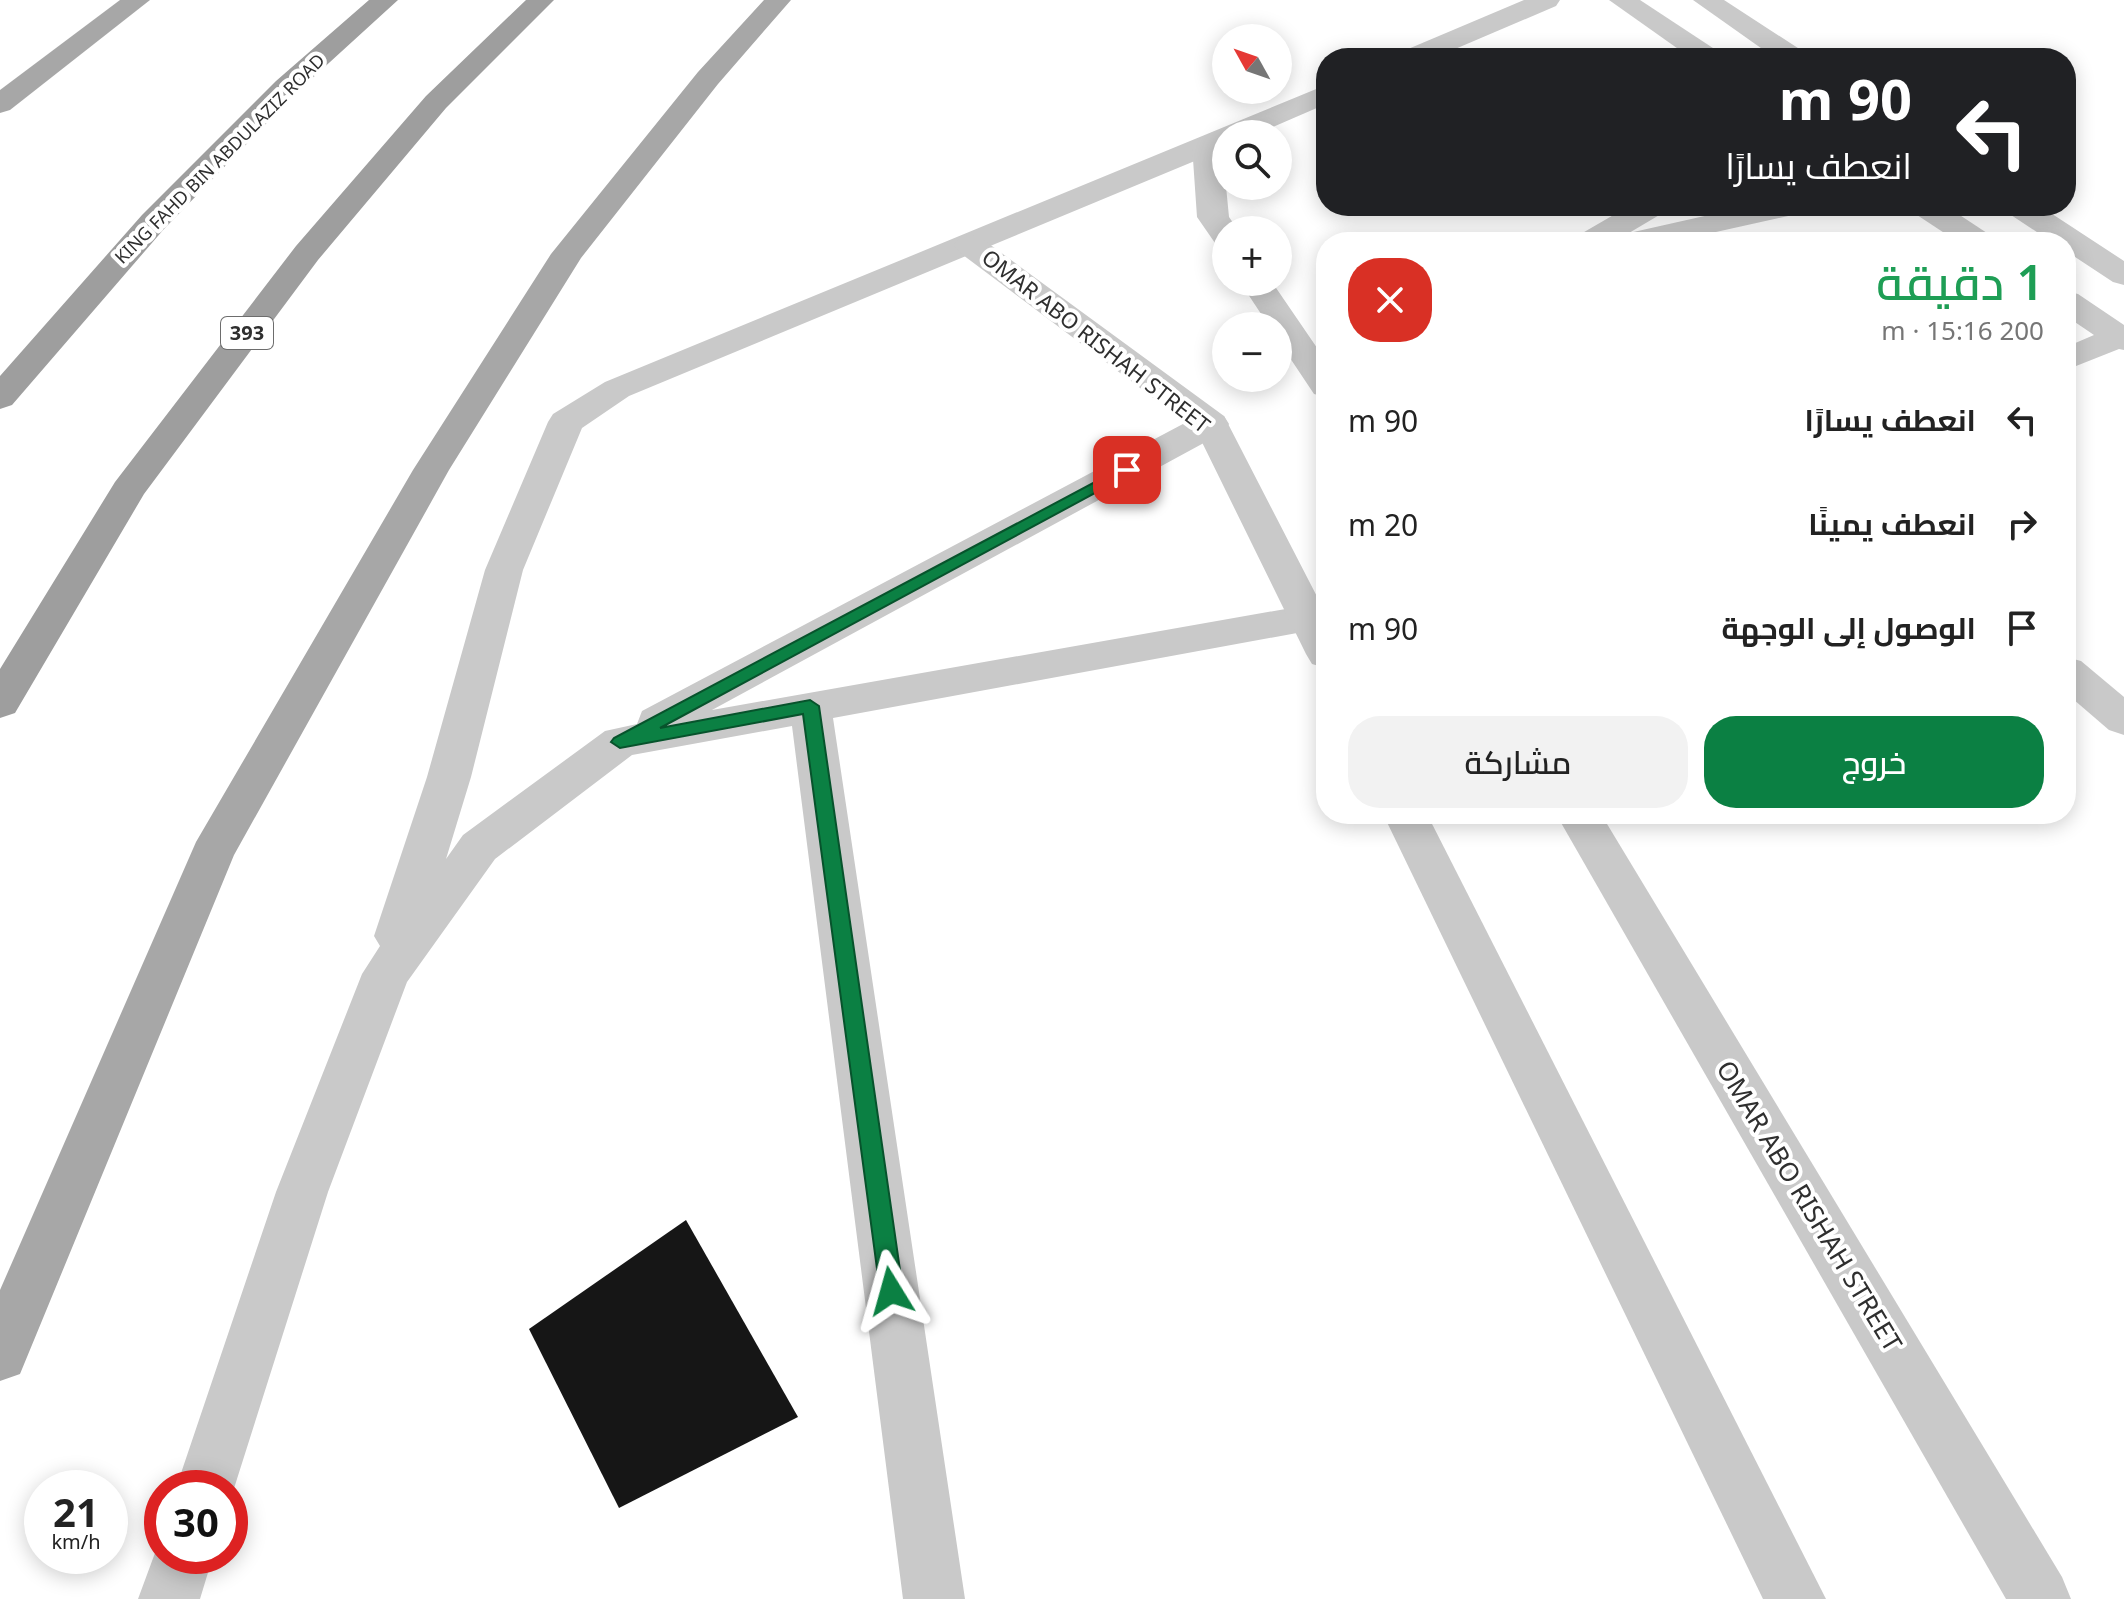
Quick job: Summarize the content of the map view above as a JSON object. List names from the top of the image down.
{
  "streets": {
    "highway": ["KING FAHD BIN ABDULAZIZ ROAD", "393"],
    "street": ["OMAR ABO RISHAH STREET"]
  },
  "north": "top left",
  "page": {
    "map_buttons": ["+", "−"],
    "turn": ["90 m", "انعطف يسارًا"],
    "heading": ["1 دقيقة", "200 m · 15:16"],
    "list": [
      {
        "name": "انعطف يسارًا",
        "value": "90 m"
      },
      {
        "name": "انعطف يمينًا",
        "value": "20 m"
      },
      {
        "name": "الوصول إلى الوجهة",
        "value": "90 m"
      }
    ],
    "buttons": ["خروج", "مشاركة"],
    "speed": "21 km/h",
    "limit": "30"
  }
}
